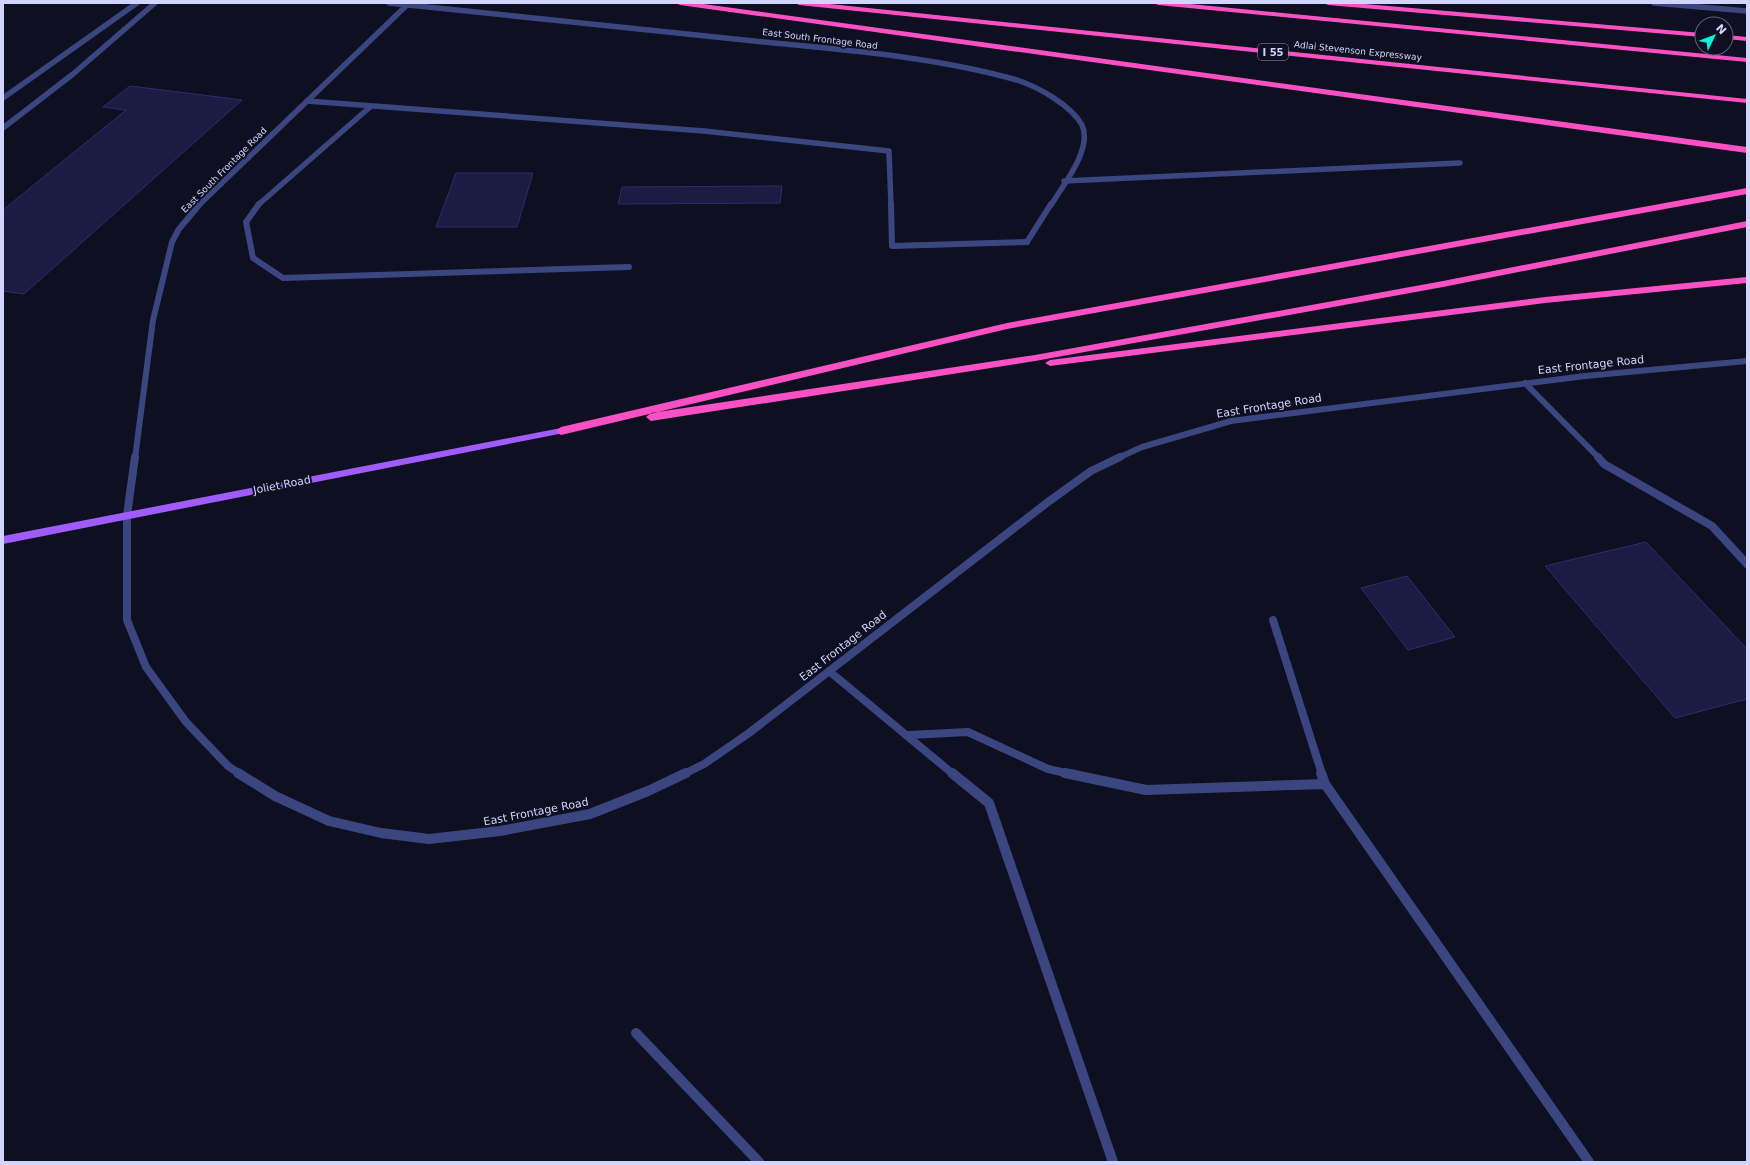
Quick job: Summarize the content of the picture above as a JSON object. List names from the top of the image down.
{
  "streets": {
    "highway": ["Adlai Stevenson Expressway", "I 55"],
    "main road": ["Joliet Road"],
    "street": ["East South Frontage Road", "East Frontage Road"]
  },
  "crossings": [
    ["East South Frontage Road", "East Frontage Road"],
    ["East South Frontage Road", "Joliet Road"],
    ["East Frontage Road", "Joliet Road"]
  ],
  "north": "top right"
}
